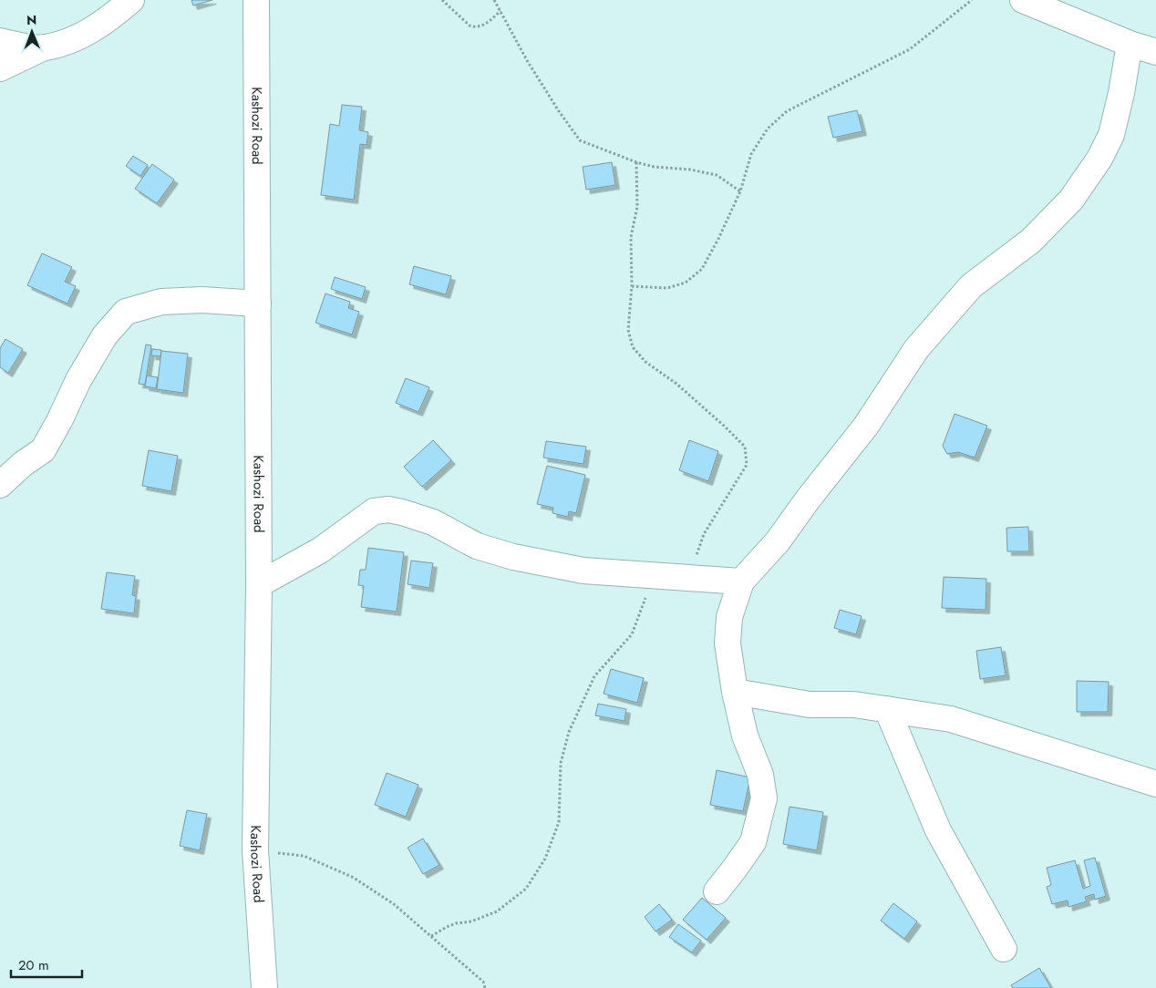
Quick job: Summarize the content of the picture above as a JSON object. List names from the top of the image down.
{
  "streets": {
    "street": ["Kashozi Road"]
  },
  "scale_bar": "20 m",
  "north": "top"
}
